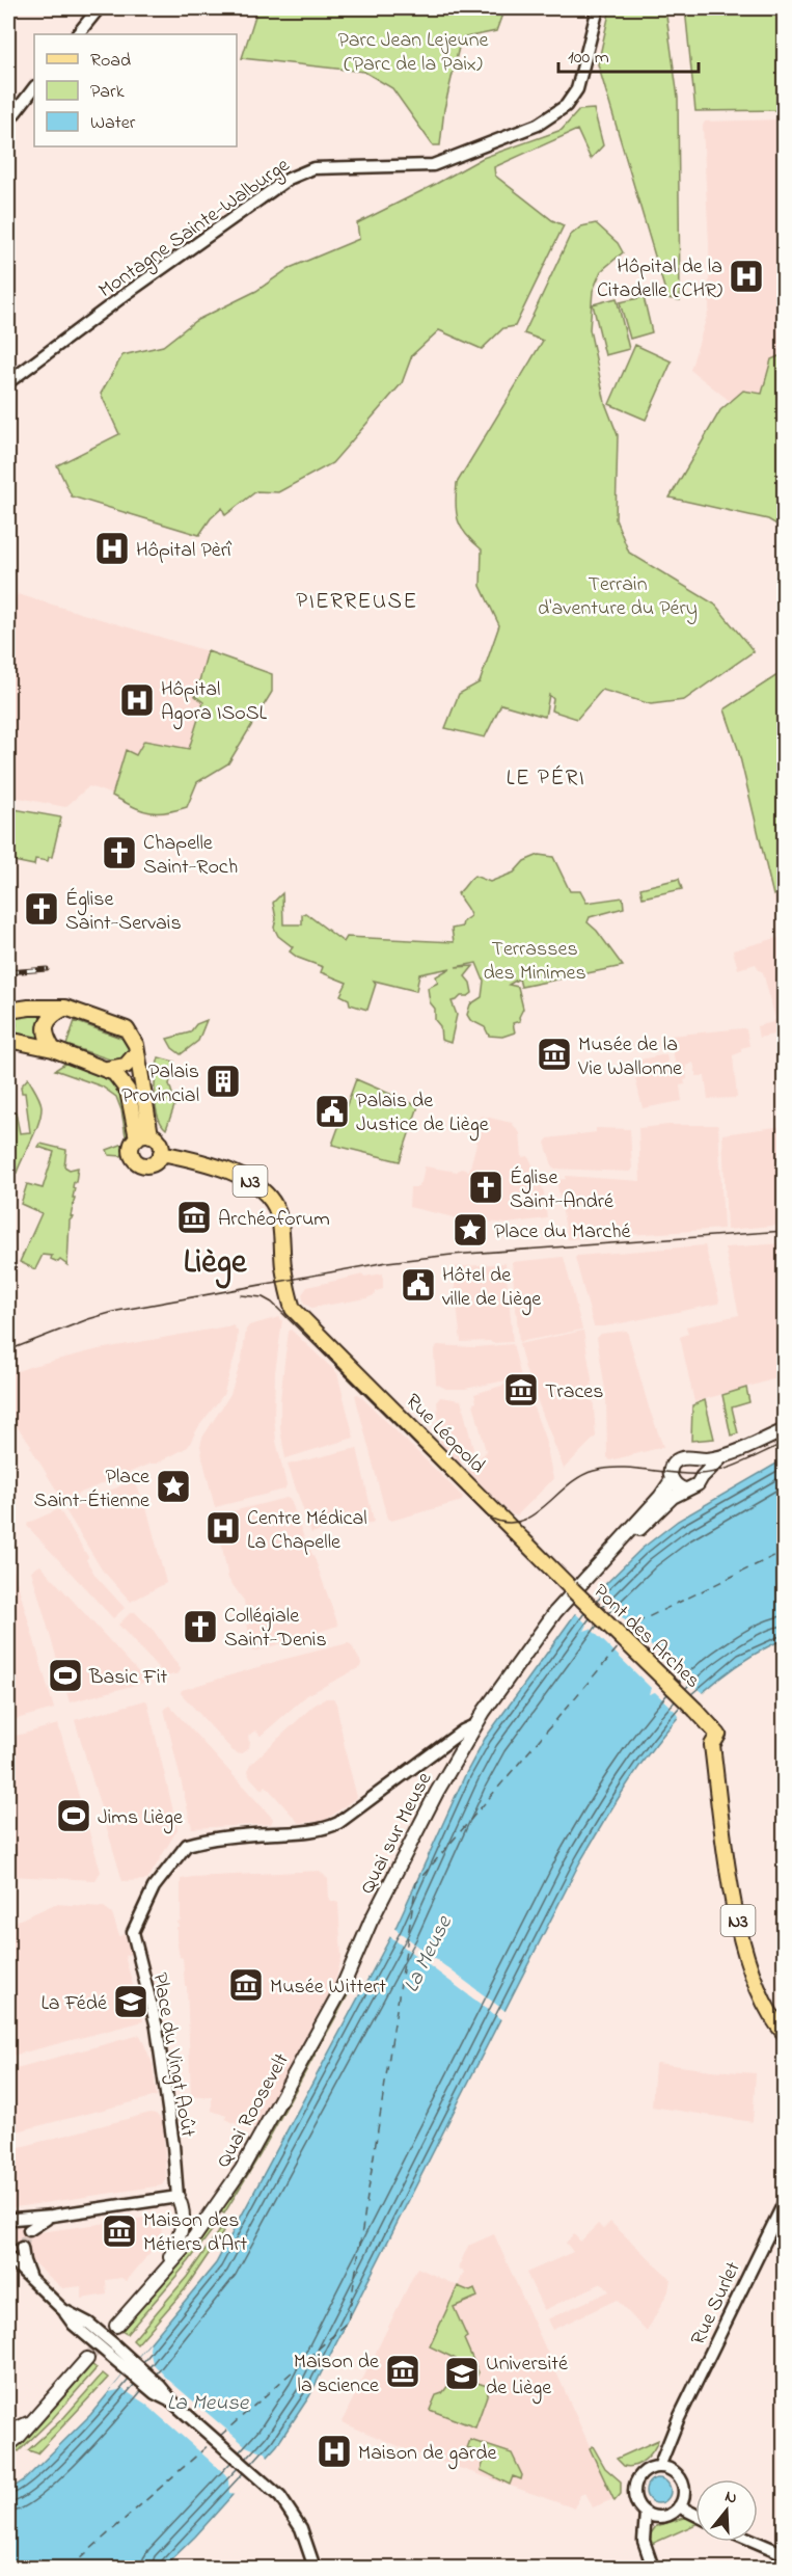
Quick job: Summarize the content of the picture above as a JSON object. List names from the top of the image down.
{
  "streets": {
    "main road": [
      "N3",
      "Rue Léopold",
      "Pont des Arches",
      "Quai sur Meuse",
      "Quai Roosevelt"
    ],
    "street": ["Montagne Sainte-Walburge", "Place du Vingt Août", "Rue Surlet"]
  },
  "crossings": [
    ["Rue Léopold", "Pont des Arches"],
    ["Rue Léopold", "Quai sur Meuse"],
    ["Pont des Arches", "Quai sur Meuse"],
    ["Quai sur Meuse", "Place du Vingt Août"],
    ["Quai sur Meuse", "Quai Roosevelt"]
  ],
  "districts": ["PIERREUSE", "LE PÉRI", "Liège"],
  "water": ["La Meuse"],
  "parks": ["Parc Jean Lejeune (Parc de la Paix)", "Terrain d'aventure du Péry", "Terrasses des Minimes"],
  "places": {
    "hospital": [
      "Hôpital de la Citadelle (CHR)",
      "Hôpital Pèrî",
      "Hôpital Agora ISoSL",
      "Centre Médical La Chapelle",
      "Maison de garde"
    ],
    "church": [
      "Chapelle Saint-Roch",
      "Église Saint-Servais",
      "Église Saint-André",
      "Collégiale Saint-Denis"
    ],
    "museum": [
      "Musée de la Vie Wallonne",
      "Archéoforum",
      "Traces",
      "Musée Wittert",
      "Maison des Métiers d'Art",
      "Maison de la science"
    ],
    "building": ["Palais Provincial"],
    "public building": ["Palais de Justice de Liège", "Hôtel de ville de Liège"],
    "place": ["Place du Marché", "Place Saint-Étienne"],
    "sports": ["Basic Fit", "Jims Liège"],
    "school or university": ["La Fédé", "Université de Liège"]
  },
  "legend": ["Road", "Park", "Water"],
  "scale_bar": "100 m",
  "north": "top"
}
